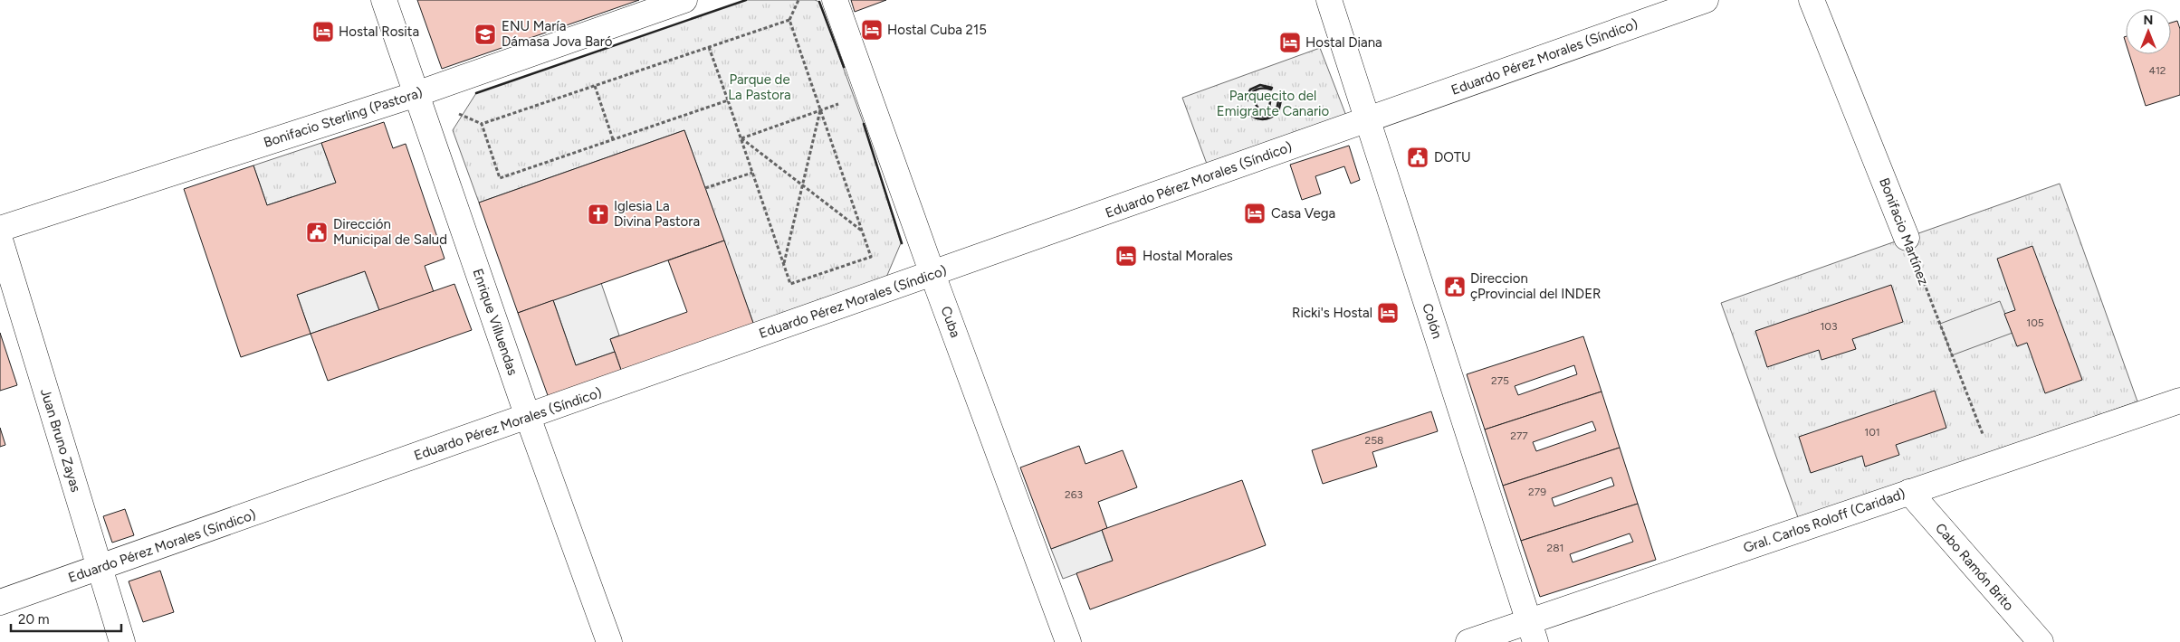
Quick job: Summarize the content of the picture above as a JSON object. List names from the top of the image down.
{
  "streets": {
    "street": [
      "Eduardo Pérez Morales (Síndico)",
      "Bonifacio Sterling (Pastora)",
      "Bonifacio Martínez",
      "Colón",
      "Enrique Villuendas",
      "Cuba",
      "Juan Bruno Zayas",
      "Gral. Carlos Roloff (Caridad)",
      "Cabo Ramón Brito"
    ]
  },
  "crossings": [
    ["Eduardo Pérez Morales (Síndico)", "Colón"],
    ["Eduardo Pérez Morales (Síndico)", "Enrique Villuendas"],
    ["Eduardo Pérez Morales (Síndico)", "Cuba"],
    ["Eduardo Pérez Morales (Síndico)", "Juan Bruno Zayas"],
    ["Bonifacio Sterling (Pastora)", "Enrique Villuendas"],
    ["Bonifacio Martínez", "Gral. Carlos Roloff (Caridad)"],
    ["Colón", "Gral. Carlos Roloff (Caridad)"],
    ["Gral. Carlos Roloff (Caridad)", "Cabo Ramón Brito"]
  ],
  "parks": ["Parque de La Pastora", "Parquecito del Emigrante Canario"],
  "places": {
    "hotel": [
      "Hostal Cuba 215",
      "Hostal Rosita",
      "Hostal Diana",
      "Casa Vega",
      "Hostal Morales",
      "Ricki's Hostal"
    ],
    "school or university": ["ENU María Dámasa Jova Baró"],
    "public building": ["DOTU", "Dirección Municipal de Salud", "Direccion çProvincial del INDER"],
    "church": ["Iglesia La Divina Pastora"]
  },
  "house_numbers": [
    "412",
    "105",
    "103",
    "275",
    "101",
    "277",
    "258",
    "279",
    "263",
    "281"
  ],
  "scale_bar": "20 m",
  "north": "top"
}
